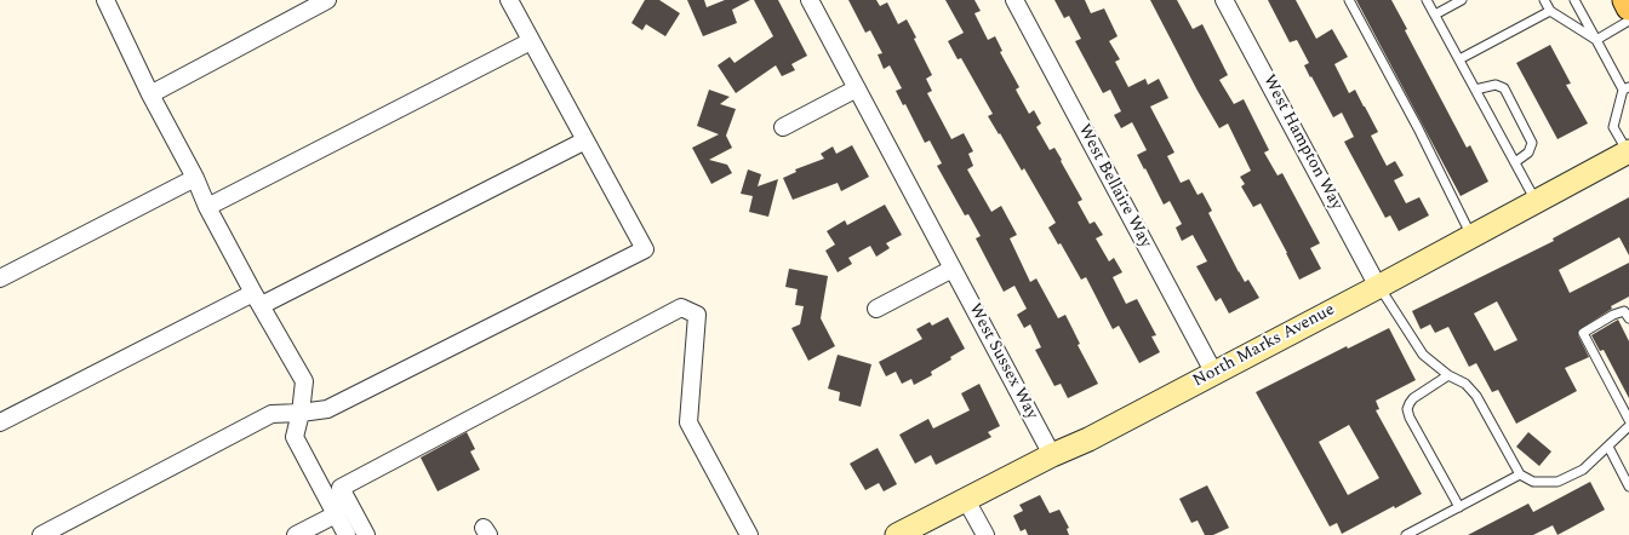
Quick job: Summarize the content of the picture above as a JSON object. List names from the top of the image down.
{
  "streets": {
    "main road": ["North Marks Avenue"],
    "street": ["West Hampton Way", "West Bellaire Way", "West Sussex Way"]
  },
  "crossings": [
    ["West Hampton Way", "North Marks Avenue"],
    ["West Bellaire Way", "North Marks Avenue"],
    ["North Marks Avenue", "West Sussex Way"]
  ]
}
